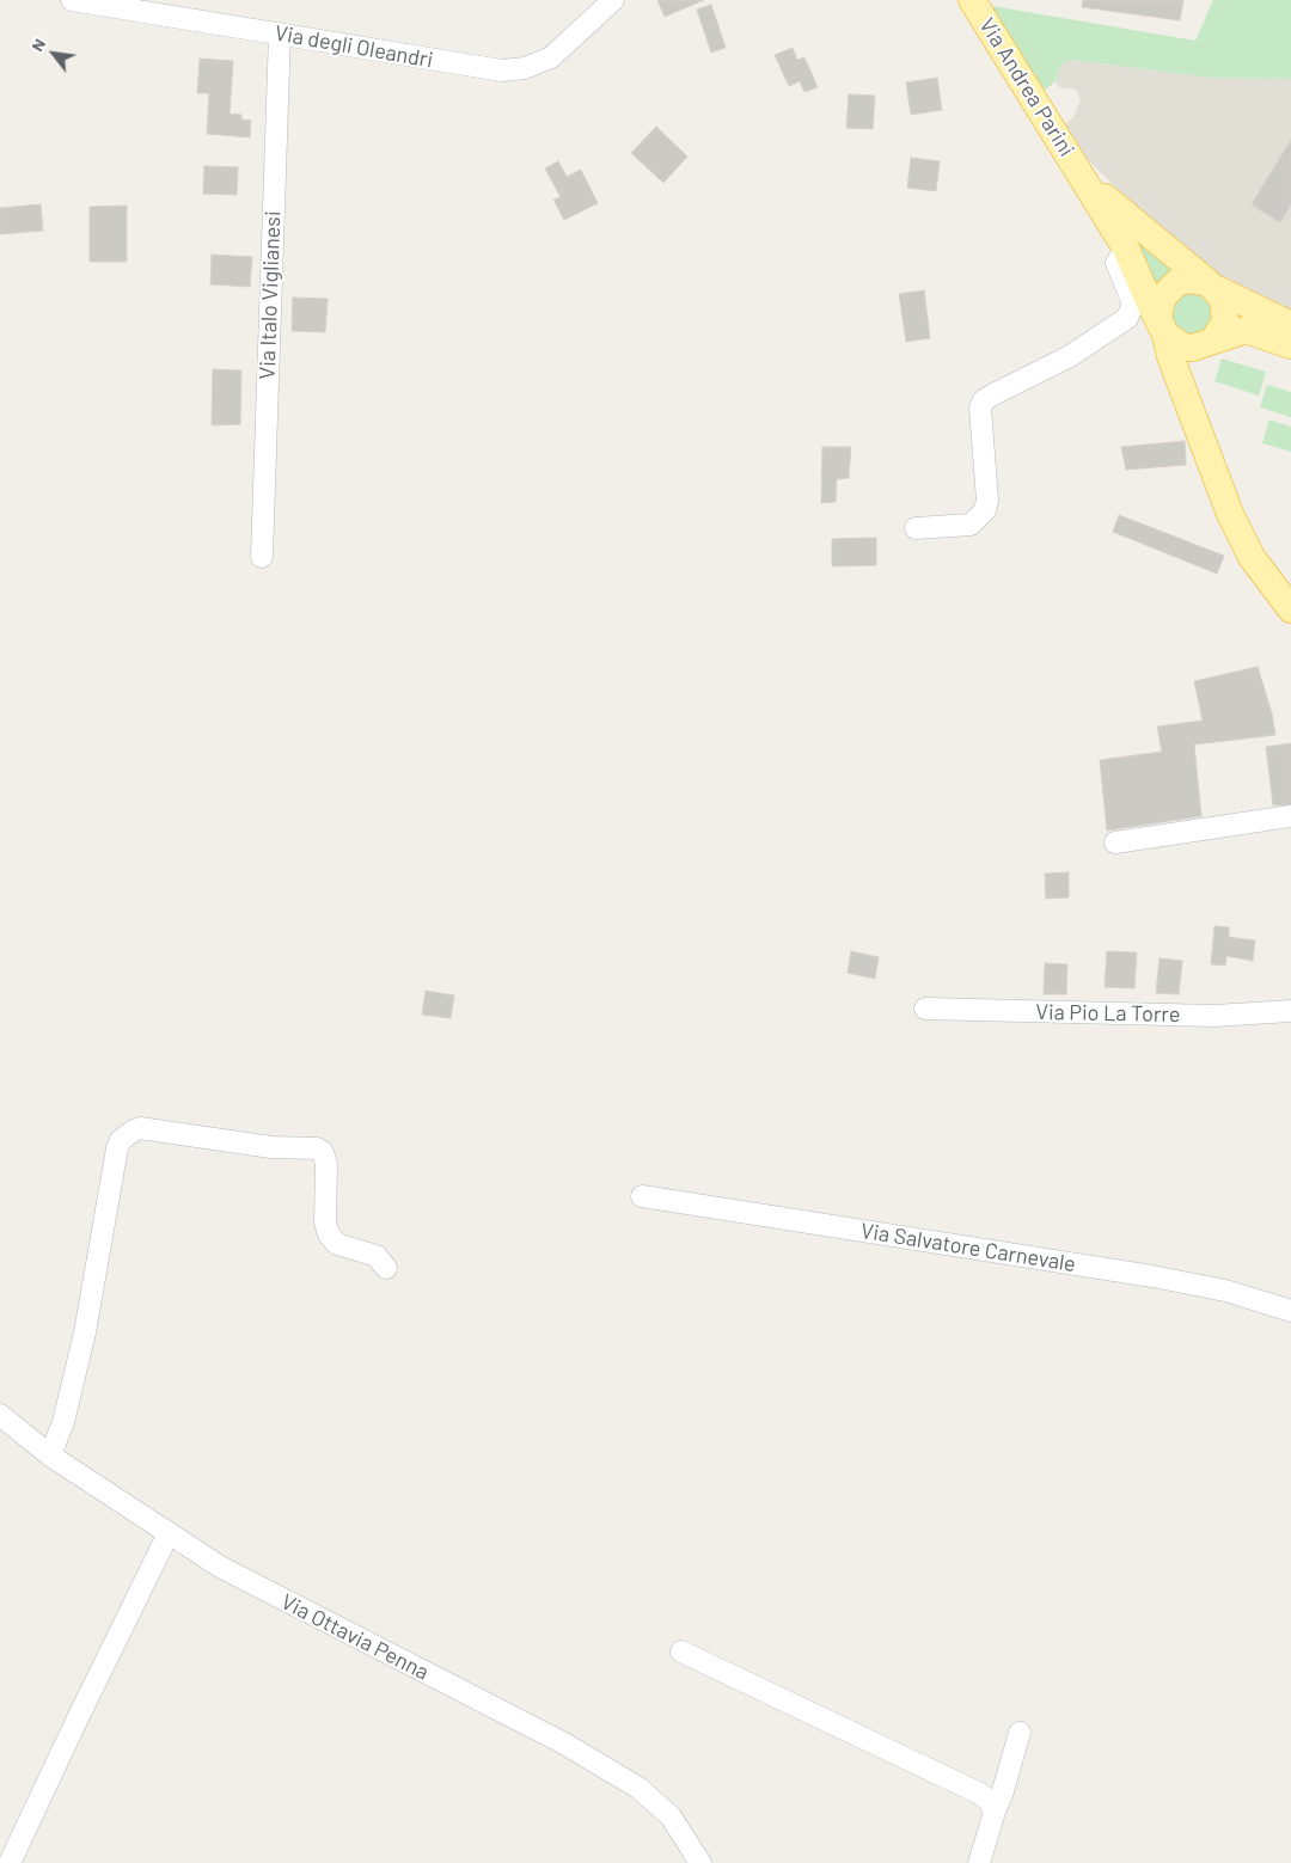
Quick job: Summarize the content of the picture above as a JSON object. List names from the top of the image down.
{
  "streets": {
    "main road": ["Via Andrea Parini"],
    "street": [
      "Via degli Oleandri",
      "Via Italo Viglianesi",
      "Via Pio La Torre",
      "Via Salvatore Carnevale",
      "Via Ottavia Penna"
    ]
  },
  "crossings": [
    ["Via degli Oleandri", "Via Italo Viglianesi"]
  ],
  "north": "top left"
}
